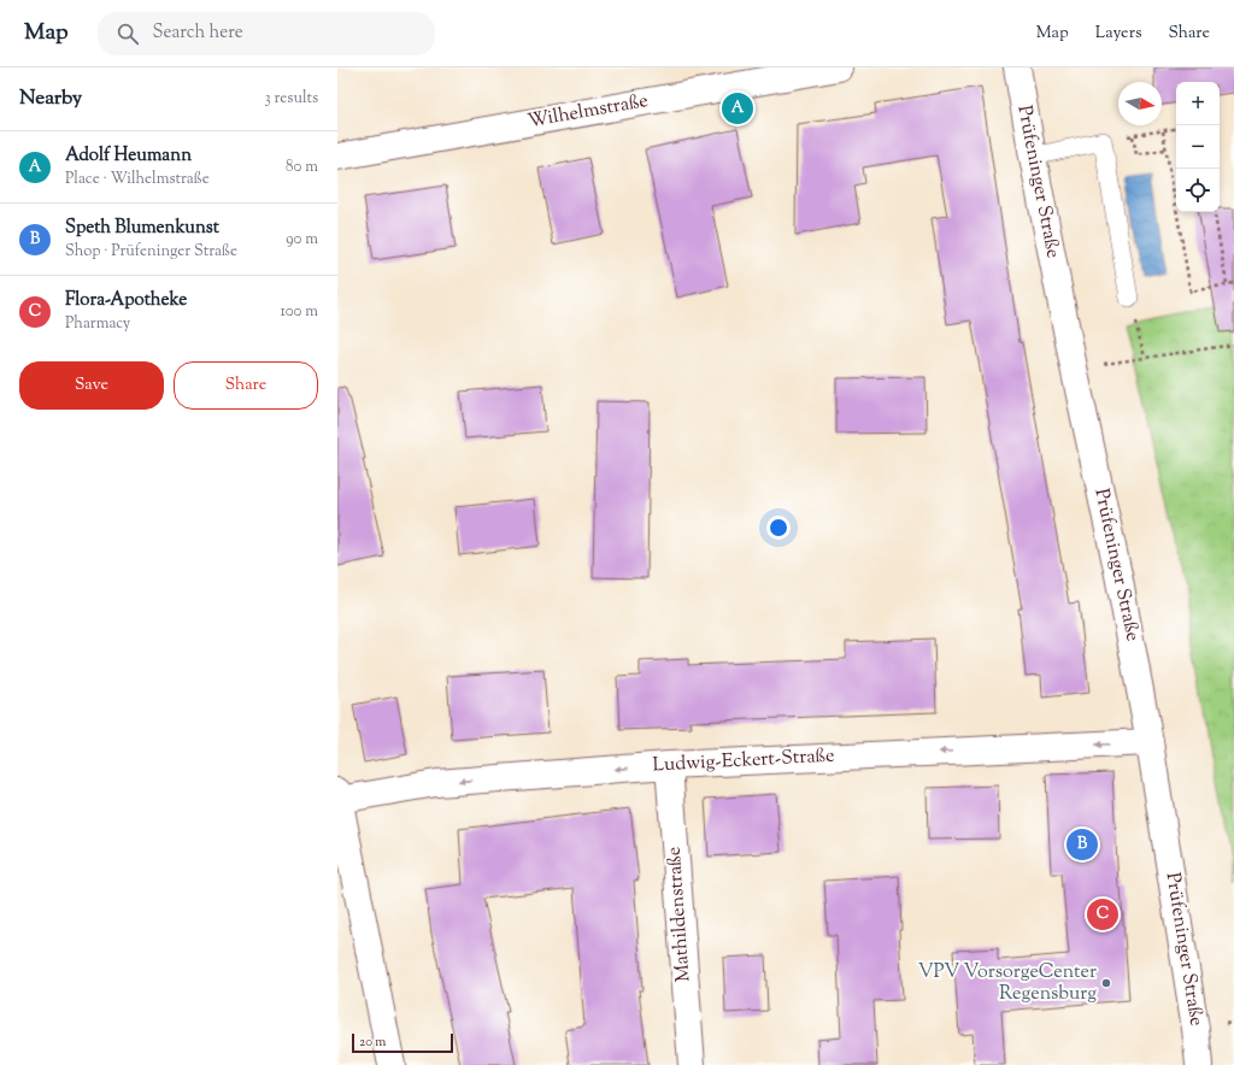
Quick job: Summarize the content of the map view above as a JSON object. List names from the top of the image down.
{
  "streets": {
    "street": [
      "Wilhelmstraße",
      "Prüfeninger Straße",
      "Ludwig-Eckert-Straße",
      "Mathildenstraße"
    ]
  },
  "crossings": [
    ["Prüfeninger Straße", "Ludwig-Eckert-Straße"],
    ["Ludwig-Eckert-Straße", "Mathildenstraße"]
  ],
  "one_way": ["Ludwig-Eckert-Straße"],
  "places": ["VPV VorsorgeCenter Regensburg"],
  "scale_bar": "20 m",
  "north": "right",
  "page": {
    "header": "Map",
    "search": "Search here",
    "nav": ["Map", "Layers", "Share"],
    "heading": ["Nearby", "3 results"],
    "map_buttons": ["+", "−"],
    "pins": ["A", "B", "C"],
    "list": [
      {
        "mark": "A",
        "name": "Adolf Heumann",
        "note": "Place · Wilhelmstraße",
        "value": "80 m"
      },
      {
        "mark": "B",
        "name": "Speth Blumenkunst",
        "note": "Shop · Prüfeninger Straße",
        "value": "90 m"
      },
      {
        "mark": "C",
        "name": "Flora-Apotheke",
        "note": "Pharmacy",
        "value": "100 m"
      }
    ],
    "buttons": ["Save", "Share"],
    "scale": "20 m"
  }
}
